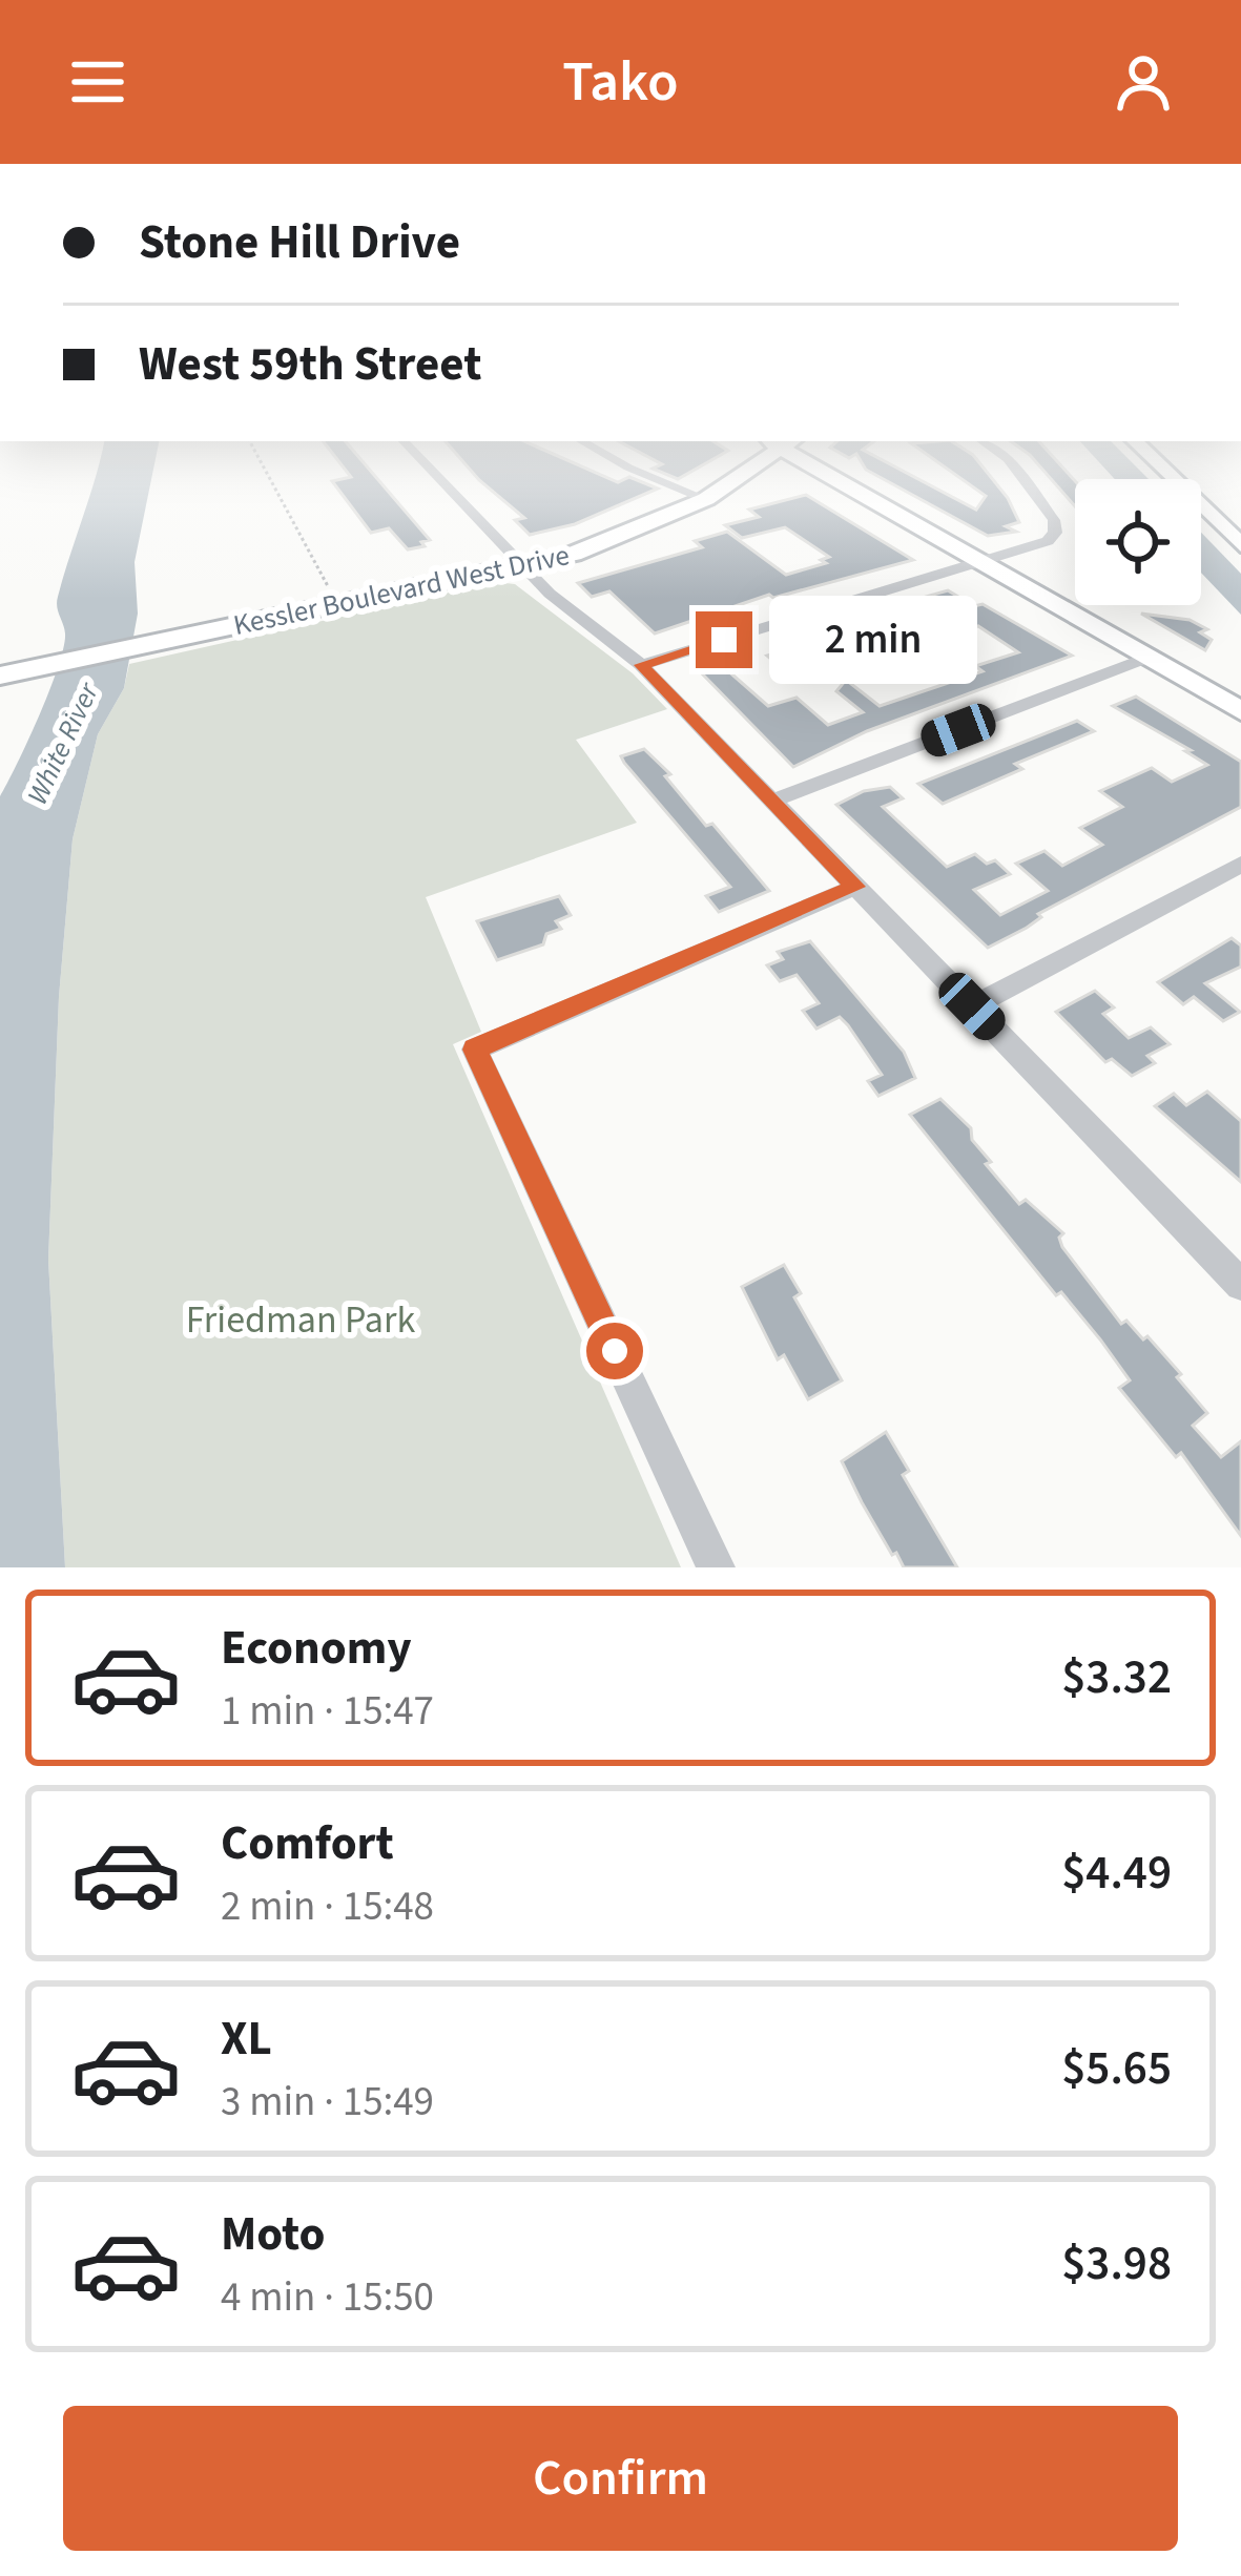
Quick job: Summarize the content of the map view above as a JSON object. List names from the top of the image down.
{
  "streets": {
    "main road": ["Kessler Boulevard West Drive"]
  },
  "water": ["White River"],
  "parks": ["Friedman Park"],
  "page": {
    "header": "Tako",
    "banner": ["Stone Hill Drive", "West 59th Street"],
    "bubble": "2 min",
    "list": [
      {
        "name": "Economy",
        "note": "1 min · 15:47",
        "value": "$3.32"
      },
      {
        "name": "Comfort",
        "note": "2 min · 15:48",
        "value": "$4.49"
      },
      {
        "name": "XL",
        "note": "3 min · 15:49",
        "value": "$5.65"
      },
      {
        "name": "Moto",
        "note": "4 min · 15:50",
        "value": "$3.98"
      }
    ],
    "buttons": "Confirm"
  }
}
